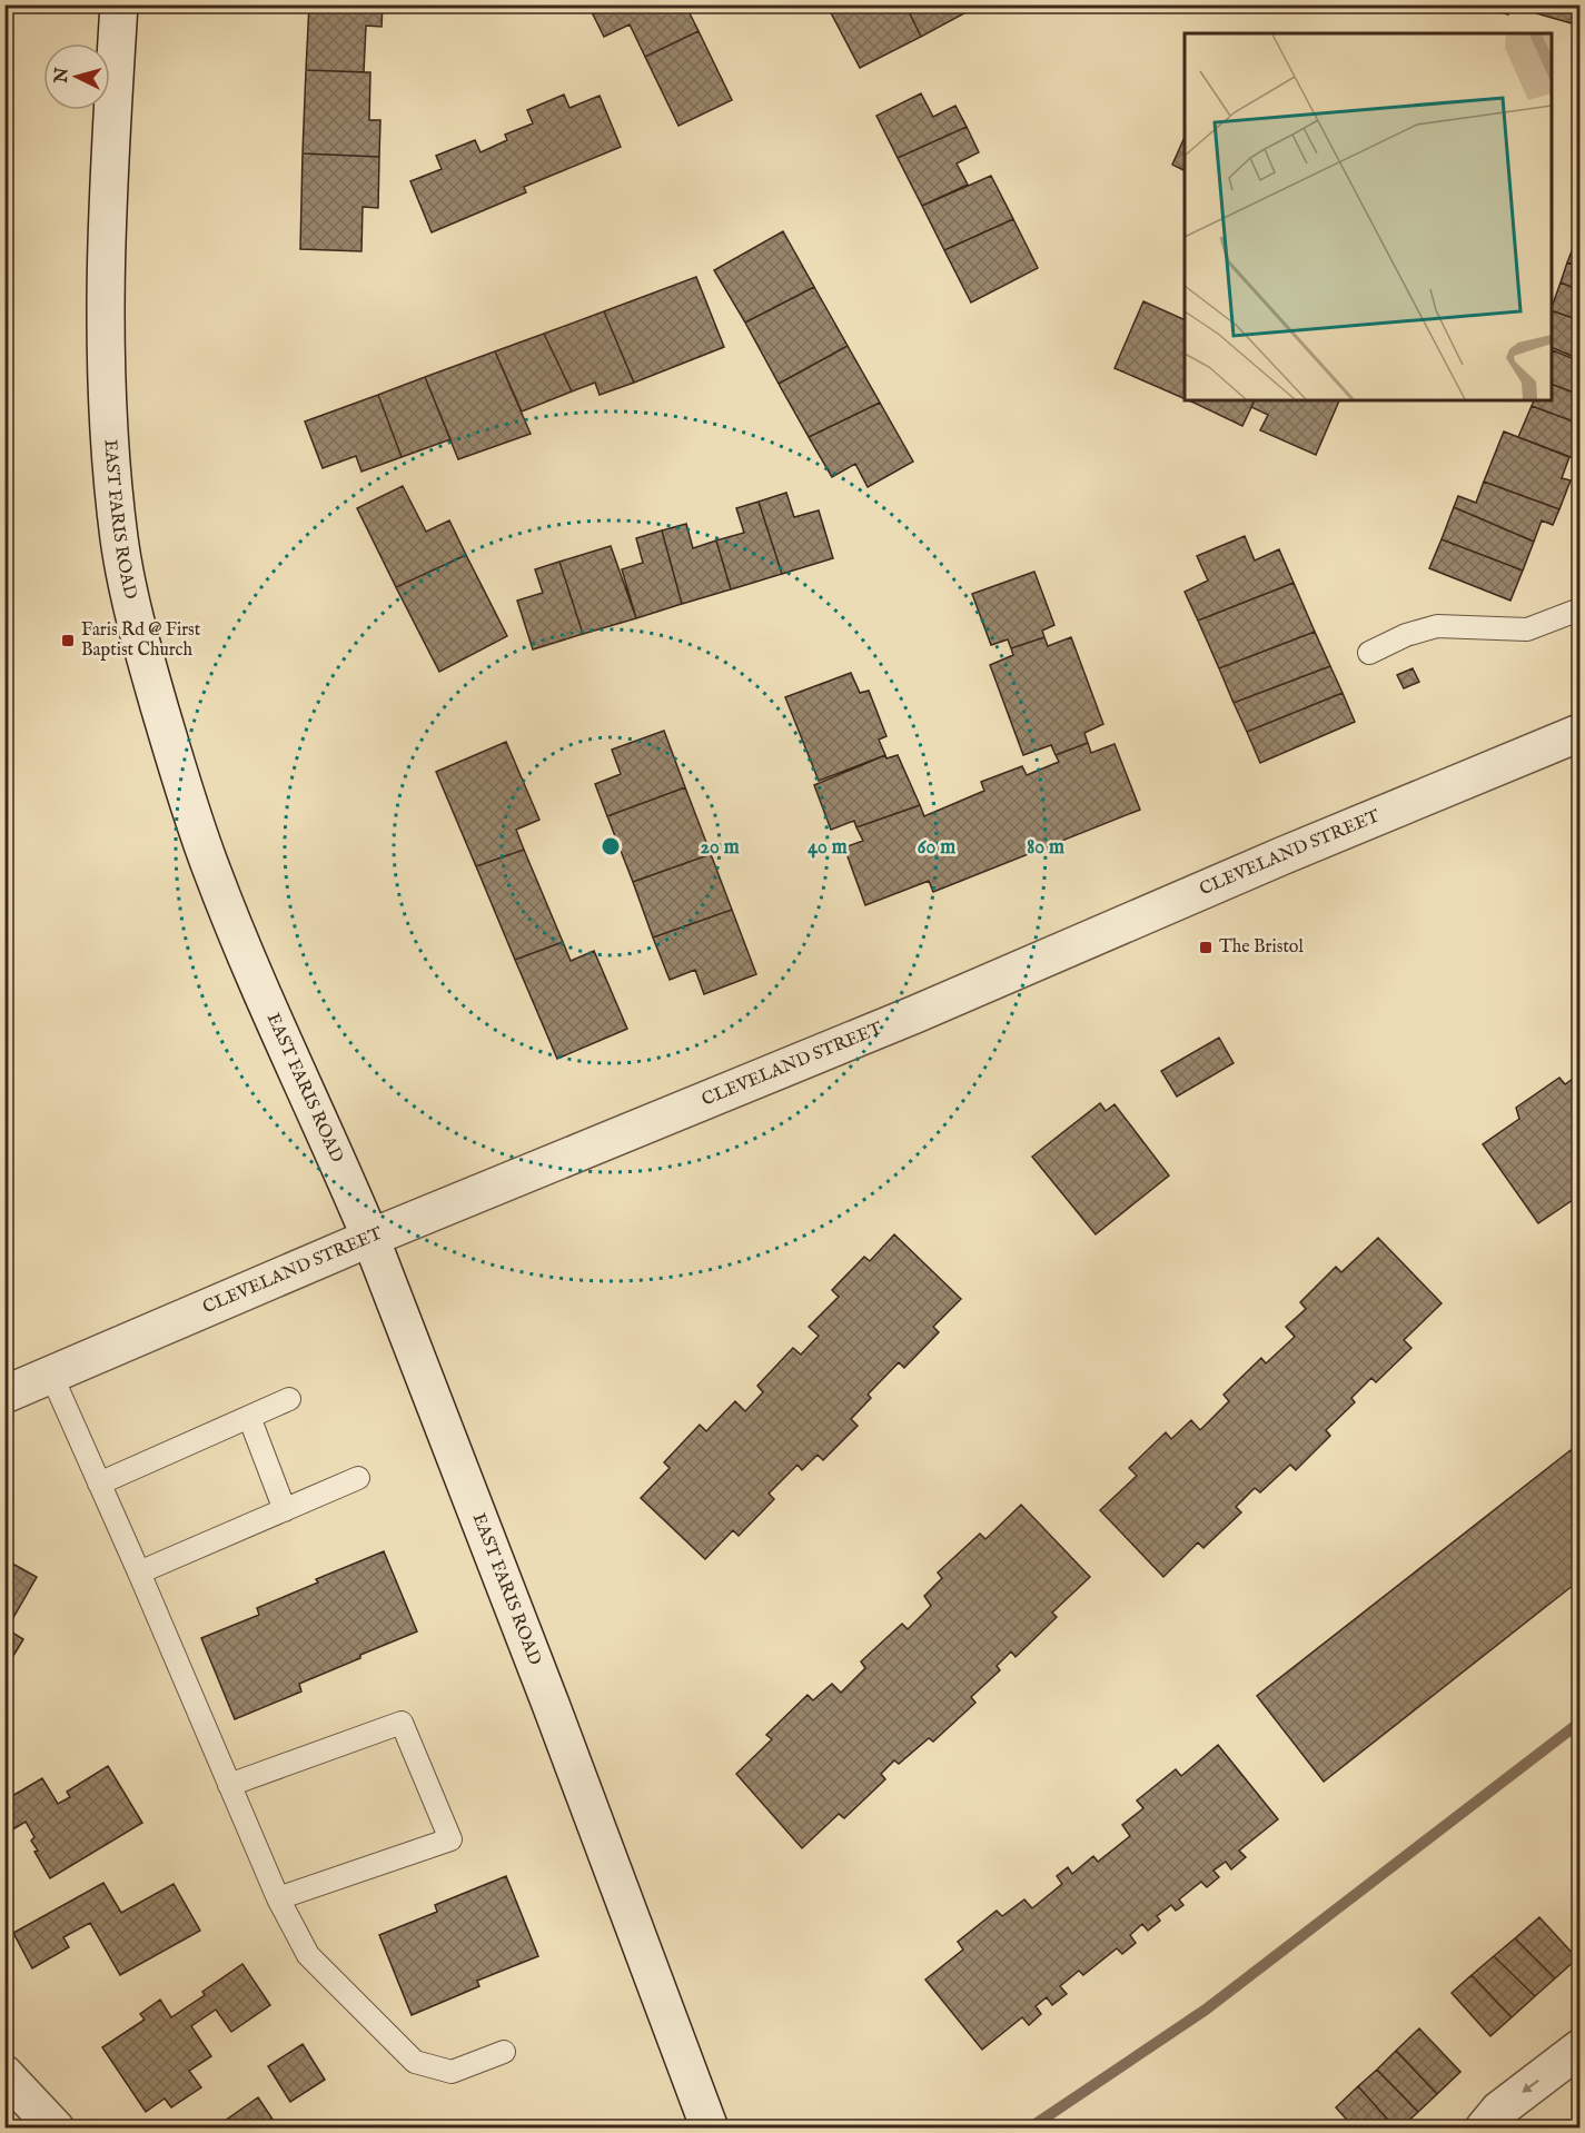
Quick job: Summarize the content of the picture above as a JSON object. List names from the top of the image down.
{
  "streets": {
    "main road": ["EAST FARIS ROAD", "CLEVELAND STREET"]
  },
  "crossings": [
    ["EAST FARIS ROAD", "CLEVELAND STREET"]
  ],
  "places": {
    "transit": ["Faris Rd @ First Baptist Church", "The Bristol"]
  },
  "north": "left",
  "rings": [
    "20 m",
    "40 m",
    "60 m",
    "80 m"
  ]
}
